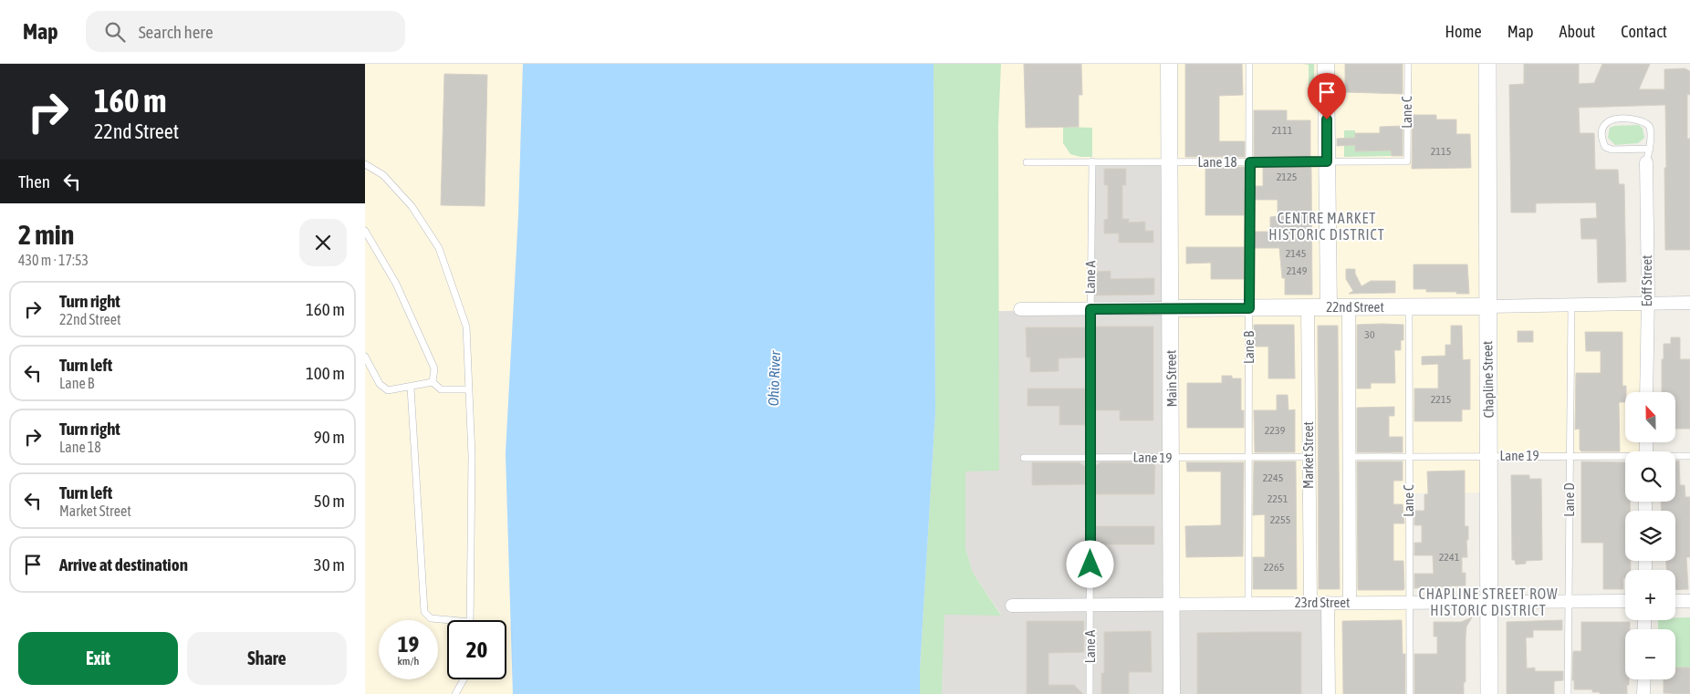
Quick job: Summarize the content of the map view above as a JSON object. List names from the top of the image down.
{
  "streets": {
    "main road": ["Chapline Street"],
    "street": [
      "Eoff Street",
      "22nd Street",
      "Main Street",
      "Market Street",
      "23rd Street"
    ],
    "lane": [
      "Lane C",
      "Lane 18",
      "Lane A",
      "Lane B",
      "Lane 19",
      "Lane D"
    ]
  },
  "crossings": [
    ["Lane C", "Lane 18"],
    ["Lane C", "22nd Street"],
    ["Lane C", "Lane 19"],
    ["Lane C", "23rd Street"],
    ["Lane 18", "Lane A"],
    ["Lane 18", "Lane B"],
    ["Lane 18", "Main Street"],
    ["Lane A", "22nd Street"],
    ["Lane A", "Lane 19"],
    ["Lane A", "23rd Street"],
    ["Eoff Street", "22nd Street"],
    ["22nd Street", "Lane B"],
    ["22nd Street", "Main Street"],
    ["22nd Street", "Chapline Street"],
    ["22nd Street", "Market Street"],
    ["22nd Street", "Lane D"],
    ["Lane B", "Lane 19"],
    ["Lane B", "23rd Street"],
    ["Main Street", "Lane 19"],
    ["Main Street", "23rd Street"],
    ["Chapline Street", "Lane 19"],
    ["Chapline Street", "23rd Street"],
    ["Market Street", "Lane 19"],
    ["Market Street", "23rd Street"],
    ["Lane 19", "Lane D"],
    ["Lane D", "23rd Street"]
  ],
  "districts": ["CENTRE MARKET HISTORIC DISTRICT", "CHAPLINE STREET ROW HISTORIC DISTRICT"],
  "water": ["Ohio River"],
  "house_numbers": [
    "2111",
    "2115",
    "2125",
    "2145",
    "2149",
    "30",
    "2215",
    "2239",
    "2245",
    "2251",
    "2255",
    "2241",
    "2265"
  ],
  "north": "top",
  "page": {
    "header": "Map",
    "search": "Search here",
    "nav": [
      "Home",
      "Map",
      "About",
      "Contact"
    ],
    "turn": ["160 m", "22nd Street"],
    "then": "Then",
    "heading": ["2 min", "430 m · 17:53"],
    "list": [
      {
        "name": "Turn right",
        "note": "22nd Street",
        "value": "160 m"
      },
      {
        "name": "Turn left",
        "note": "Lane B",
        "value": "100 m"
      },
      {
        "name": "Turn right",
        "note": "Lane 18",
        "value": "90 m"
      },
      {
        "name": "Turn left",
        "note": "Market Street",
        "value": "50 m"
      },
      {
        "name": "Arrive at destination",
        "value": "30 m"
      }
    ],
    "map_buttons": ["+", "−"],
    "speed": "19 km/h",
    "limit": "20",
    "buttons": ["Exit", "Share"]
  }
}
